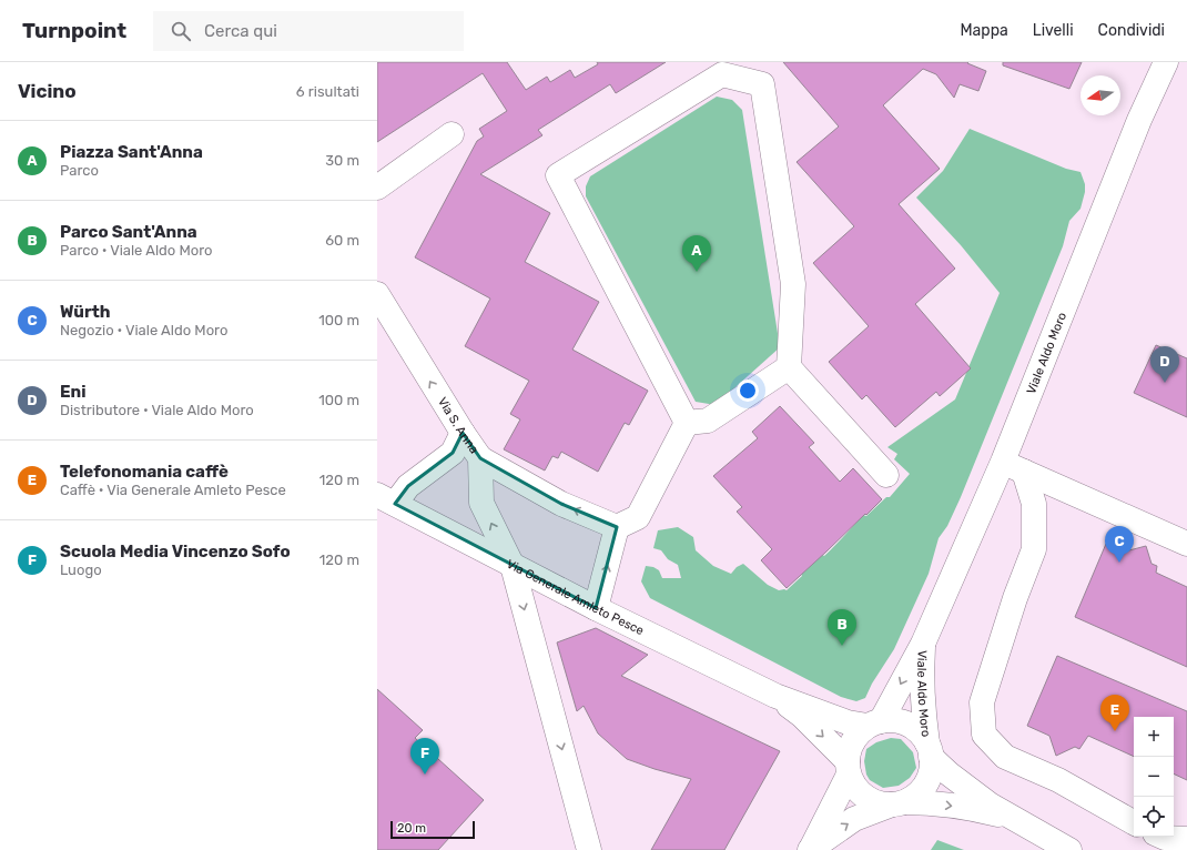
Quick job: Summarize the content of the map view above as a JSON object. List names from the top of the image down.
{
  "streets": {
    "street": ["Viale Aldo Moro", "Via S. Anna", "Via Generale Amleto Pesce"]
  },
  "crossings": [
    ["Viale Aldo Moro", "Via Generale Amleto Pesce"],
    ["Via S. Anna", "Via Generale Amleto Pesce"]
  ],
  "scale_bar": "20 m",
  "north": "left",
  "page": {
    "header": "Turnpoint",
    "search": "Cerca qui",
    "nav": ["Mappa", "Livelli", "Condividi"],
    "heading": ["Vicino", "6 risultati"],
    "list": [
      {
        "mark": "A",
        "name": "Piazza Sant'Anna",
        "note": "Parco",
        "value": "30 m"
      },
      {
        "mark": "B",
        "name": "Parco Sant'Anna",
        "note": "Parco · Viale Aldo Moro",
        "value": "60 m"
      },
      {
        "mark": "C",
        "name": "Würth",
        "note": "Negozio · Viale Aldo Moro",
        "value": "100 m"
      },
      {
        "mark": "D",
        "name": "Eni",
        "note": "Distributore · Viale Aldo Moro",
        "value": "100 m"
      },
      {
        "mark": "E",
        "name": "Telefonomania caffè",
        "note": "Caffè · Via Generale Amleto Pesce",
        "value": "120 m"
      },
      {
        "mark": "F",
        "name": "Scuola Media Vincenzo Sofo",
        "note": "Luogo",
        "value": "120 m"
      }
    ],
    "pins": [
      "A",
      "D",
      "C",
      "B",
      "E",
      "F"
    ],
    "map_buttons": ["+", "−"],
    "scale": "20 m"
  }
}
